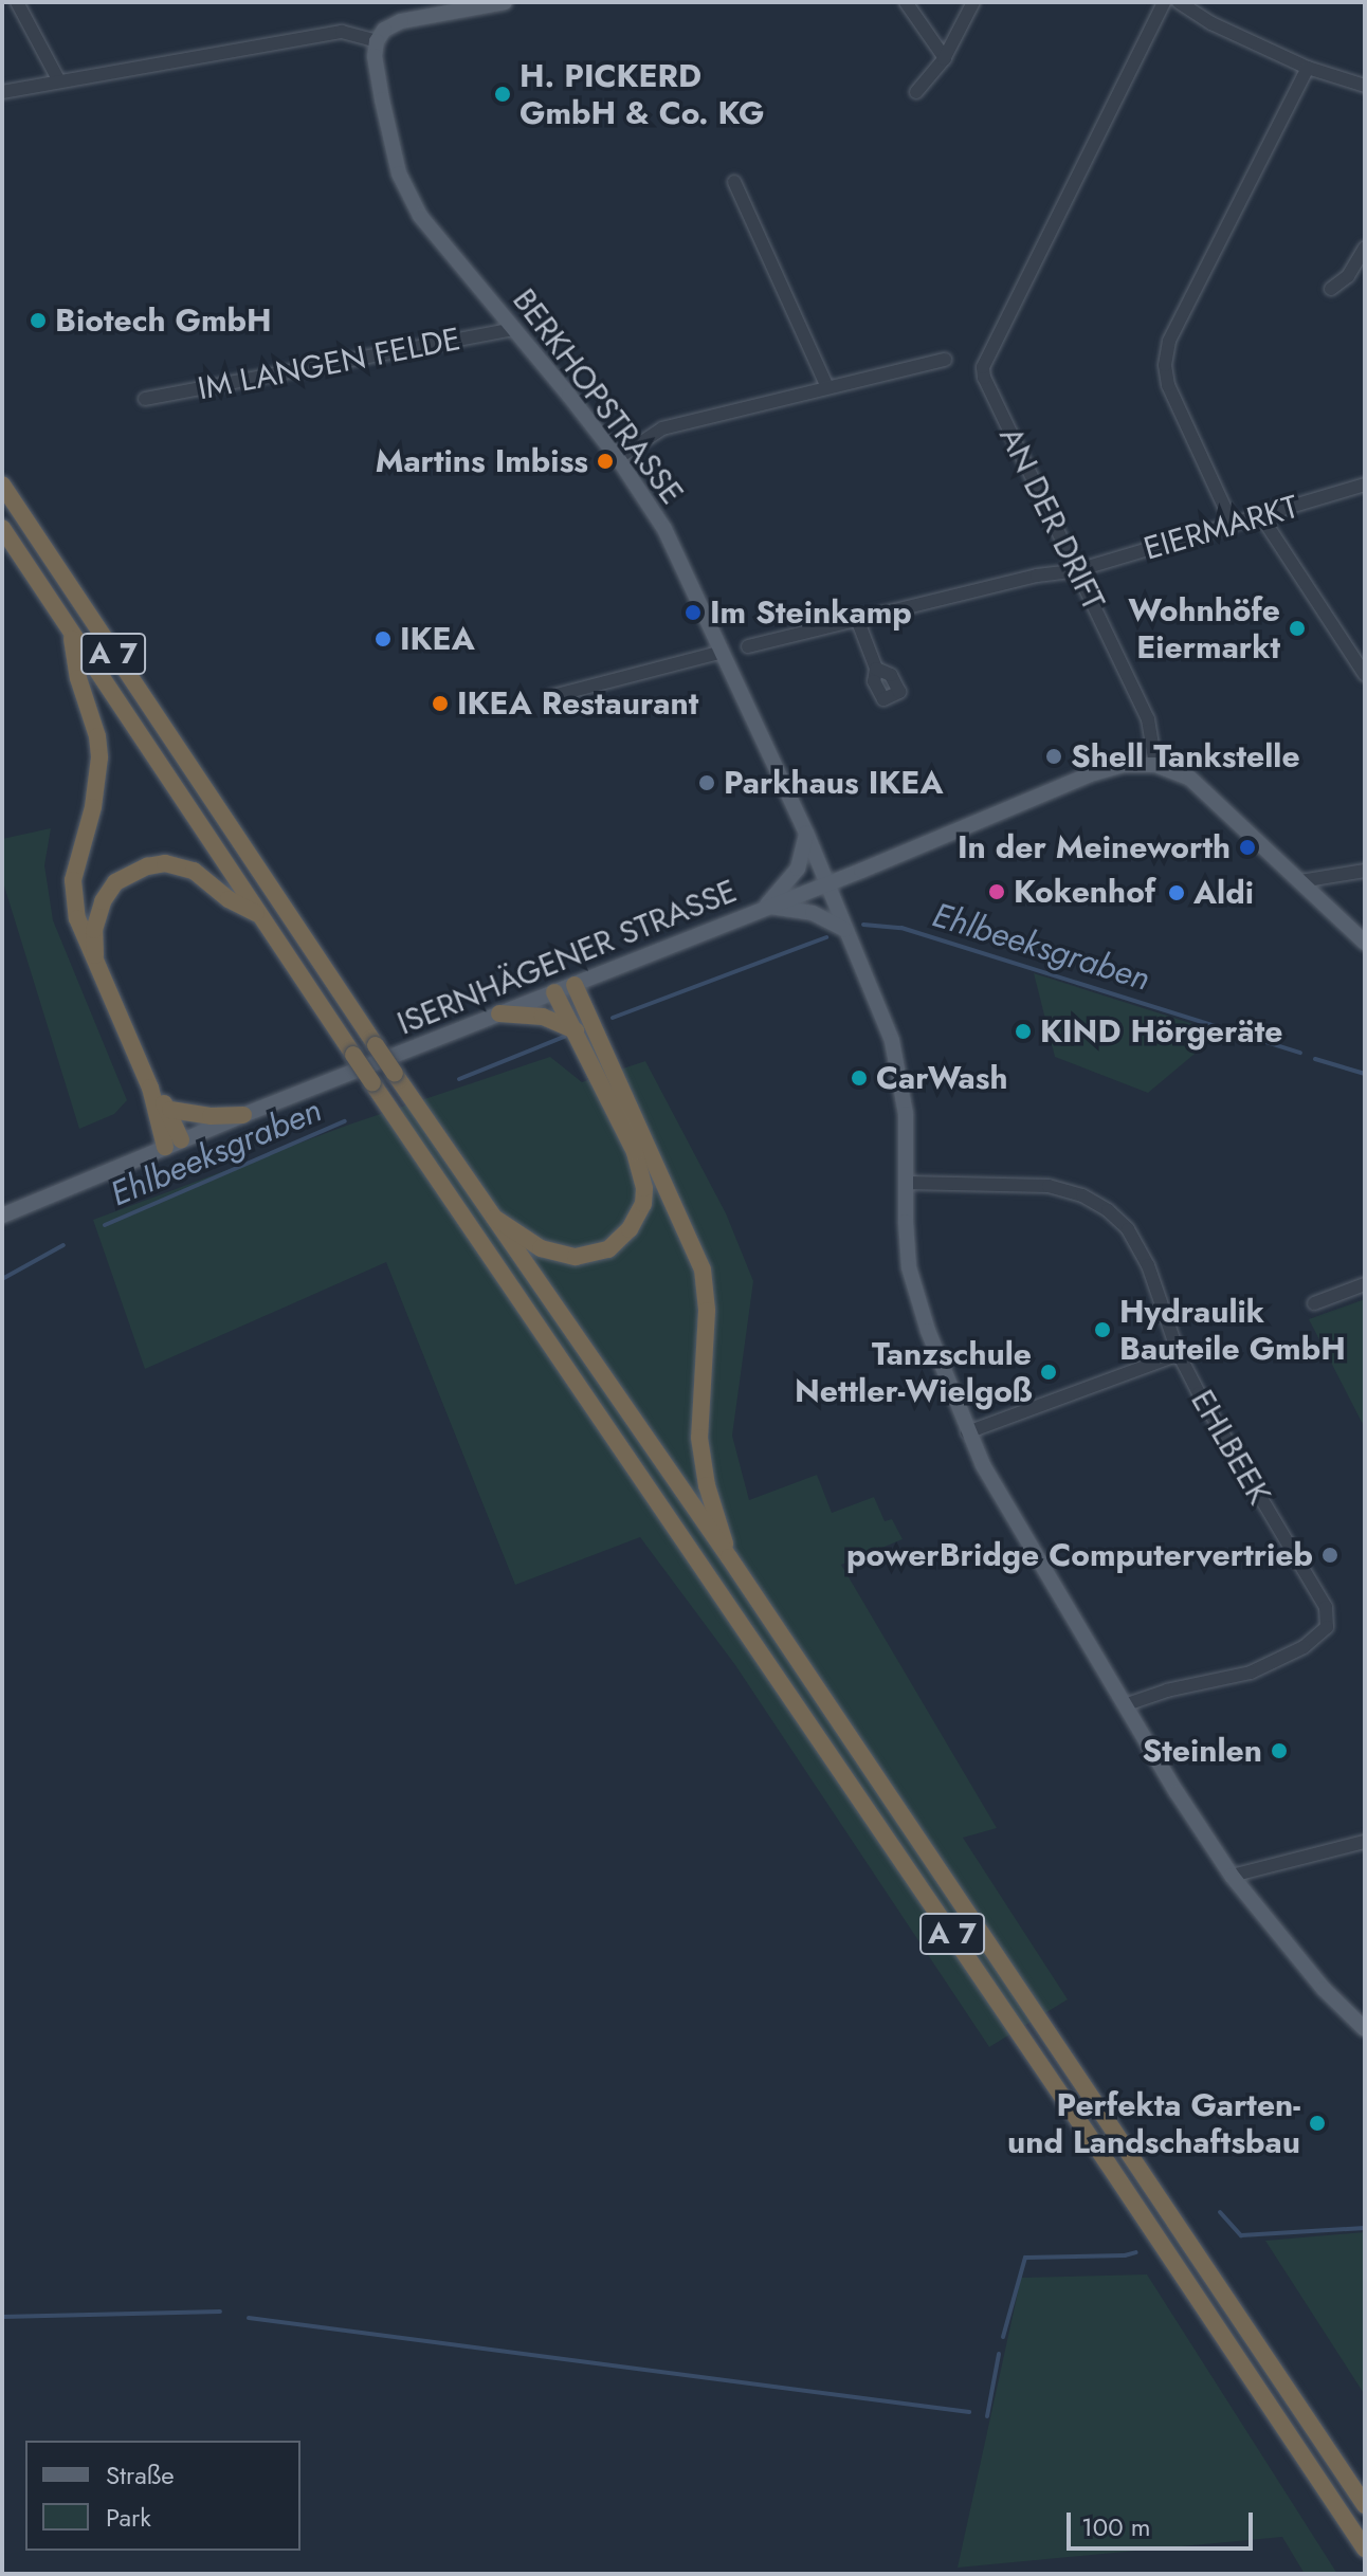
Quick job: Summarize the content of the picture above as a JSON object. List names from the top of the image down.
{
  "streets": {
    "highway": ["A 7"],
    "main road": ["BERKHOPSTRASSE", "ISERNHÄGENER STRASSE"],
    "street": [
      "IM LANGEN FELDE",
      "AN DER DRIFT",
      "EIERMARKT",
      "EHLBEEK"
    ]
  },
  "crossings": [
    ["IM LANGEN FELDE", "BERKHOPSTRASSE"],
    ["BERKHOPSTRASSE", "ISERNHÄGENER STRASSE"],
    ["BERKHOPSTRASSE", "EHLBEEK"],
    ["AN DER DRIFT", "EIERMARKT"],
    ["AN DER DRIFT", "ISERNHÄGENER STRASSE"]
  ],
  "water": ["Ehlbeeksgraben"],
  "places": [
    "H. PICKERD GmbH & Co. KG",
    "Biotech GmbH",
    "Martins Imbiss",
    "Im Steinkamp",
    "Wohnhöfe Eiermarkt",
    "IKEA",
    "IKEA Restaurant",
    "Shell Tankstelle",
    "Parkhaus IKEA",
    "In der Meineworth",
    "Kokenhof",
    "Aldi",
    "KIND Hörgeräte",
    "CarWash",
    "Hydraulik Bauteile GmbH",
    "Tanzschule Nettler-Wielgoß",
    "powerBridge Computervertrieb",
    "Steinlen",
    "Perfekta Garten- und Landschaftsbau"
  ],
  "legend": ["Straße", "Park"],
  "scale_bar": "100 m"
}
